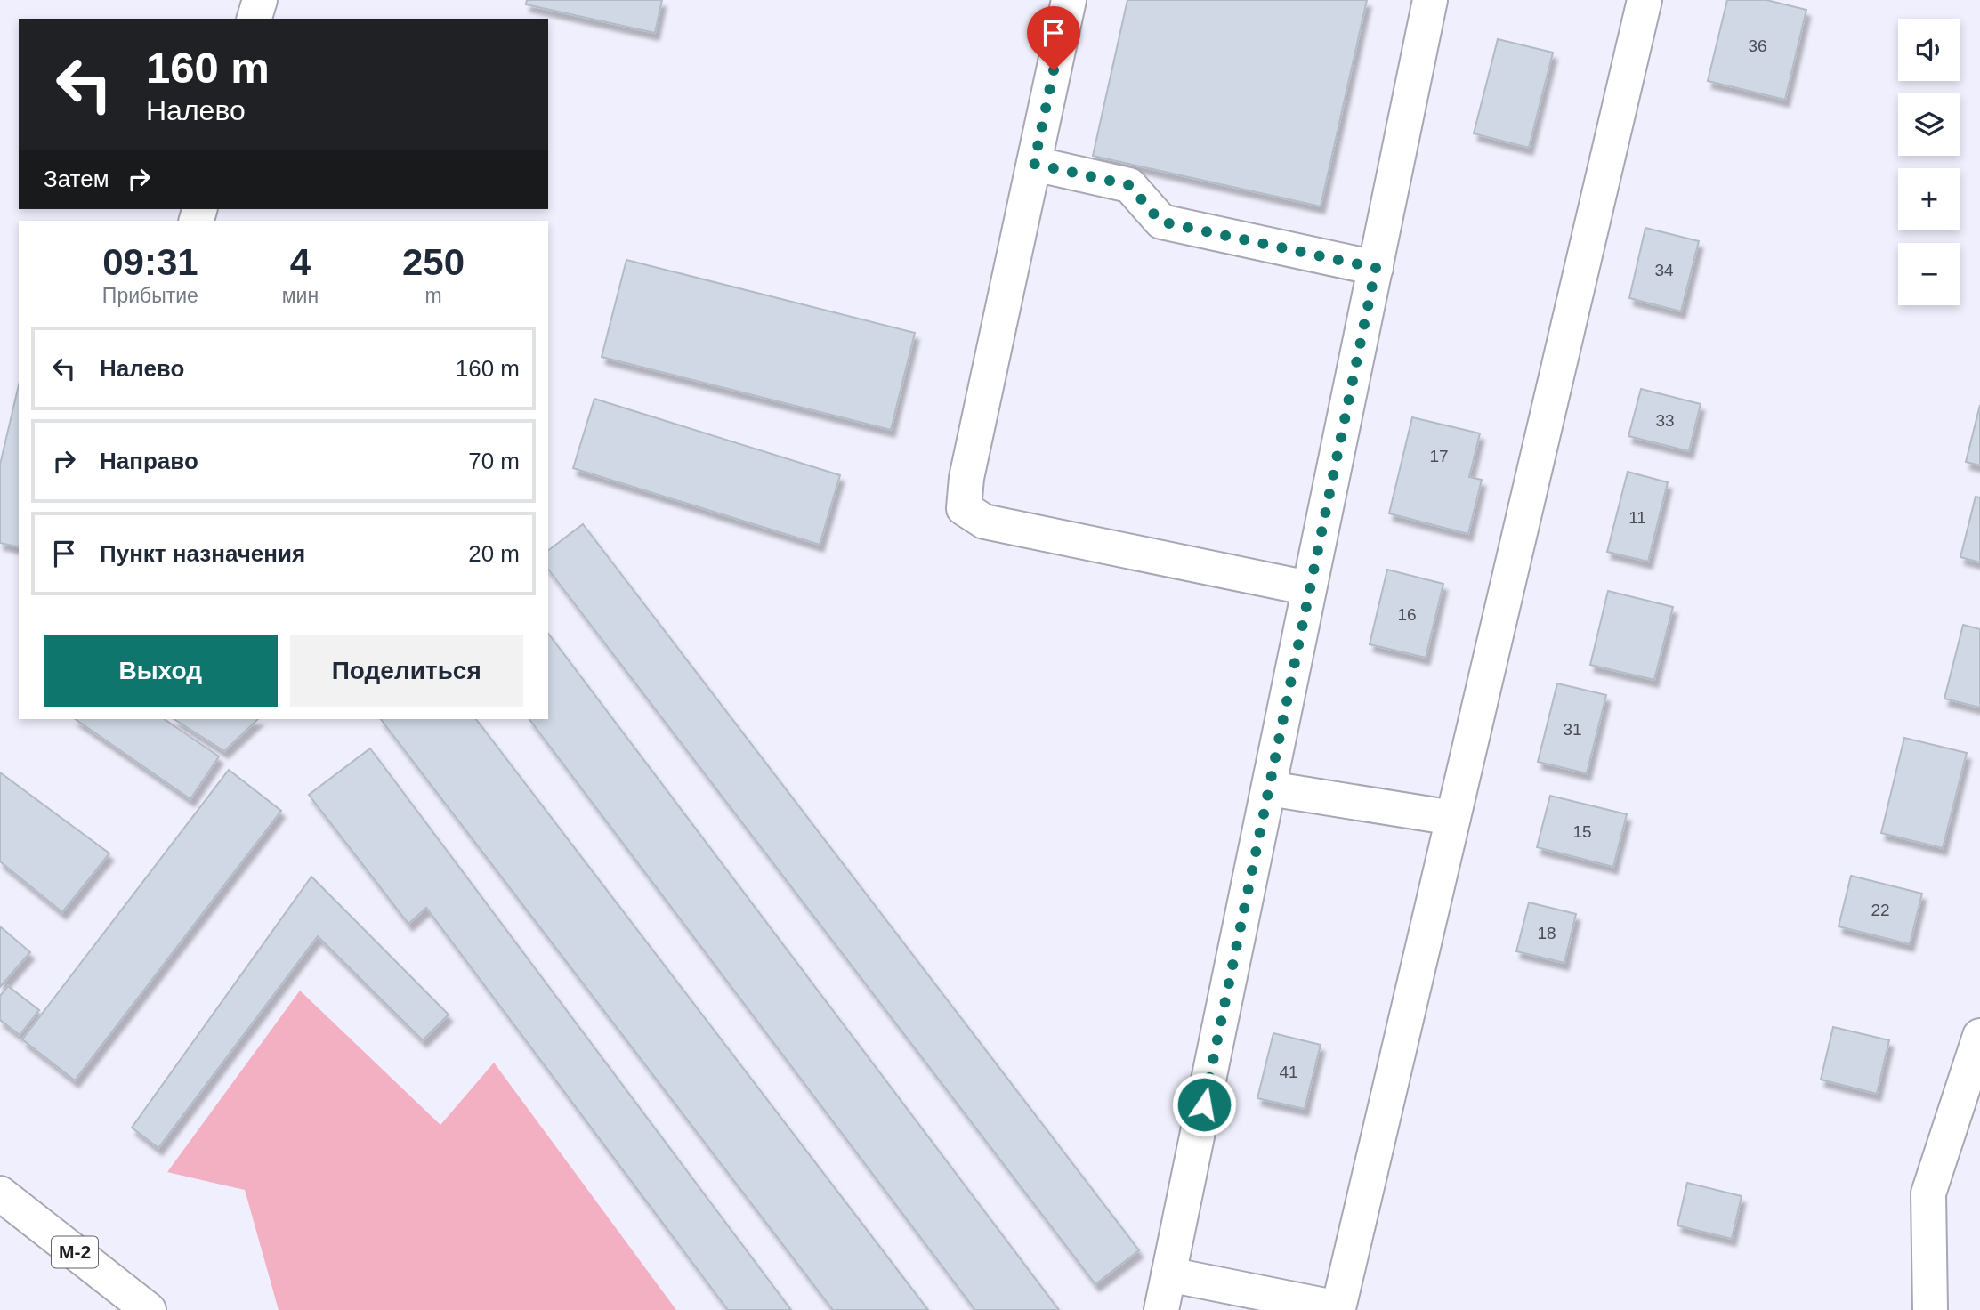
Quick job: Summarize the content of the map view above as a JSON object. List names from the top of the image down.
{
  "streets": {
    "main road": ["М-2"]
  },
  "house_numbers": [
    "36",
    "34",
    "33",
    "17",
    "11",
    "16",
    "31",
    "15",
    "22",
    "18",
    "41"
  ],
  "page": {
    "map_buttons": ["+", "−"],
    "turn": ["160 m", "Налево"],
    "then": "Затем",
    "eta": [
      "09:31",
      "Прибытие",
      "4",
      "мин",
      "250",
      "m"
    ],
    "list": [
      {
        "name": "Налево",
        "value": "160 m"
      },
      {
        "name": "Направо",
        "value": "70 m"
      },
      {
        "name": "Пункт назначения",
        "value": "20 m"
      }
    ],
    "buttons": ["Выход", "Поделиться"]
  }
}
